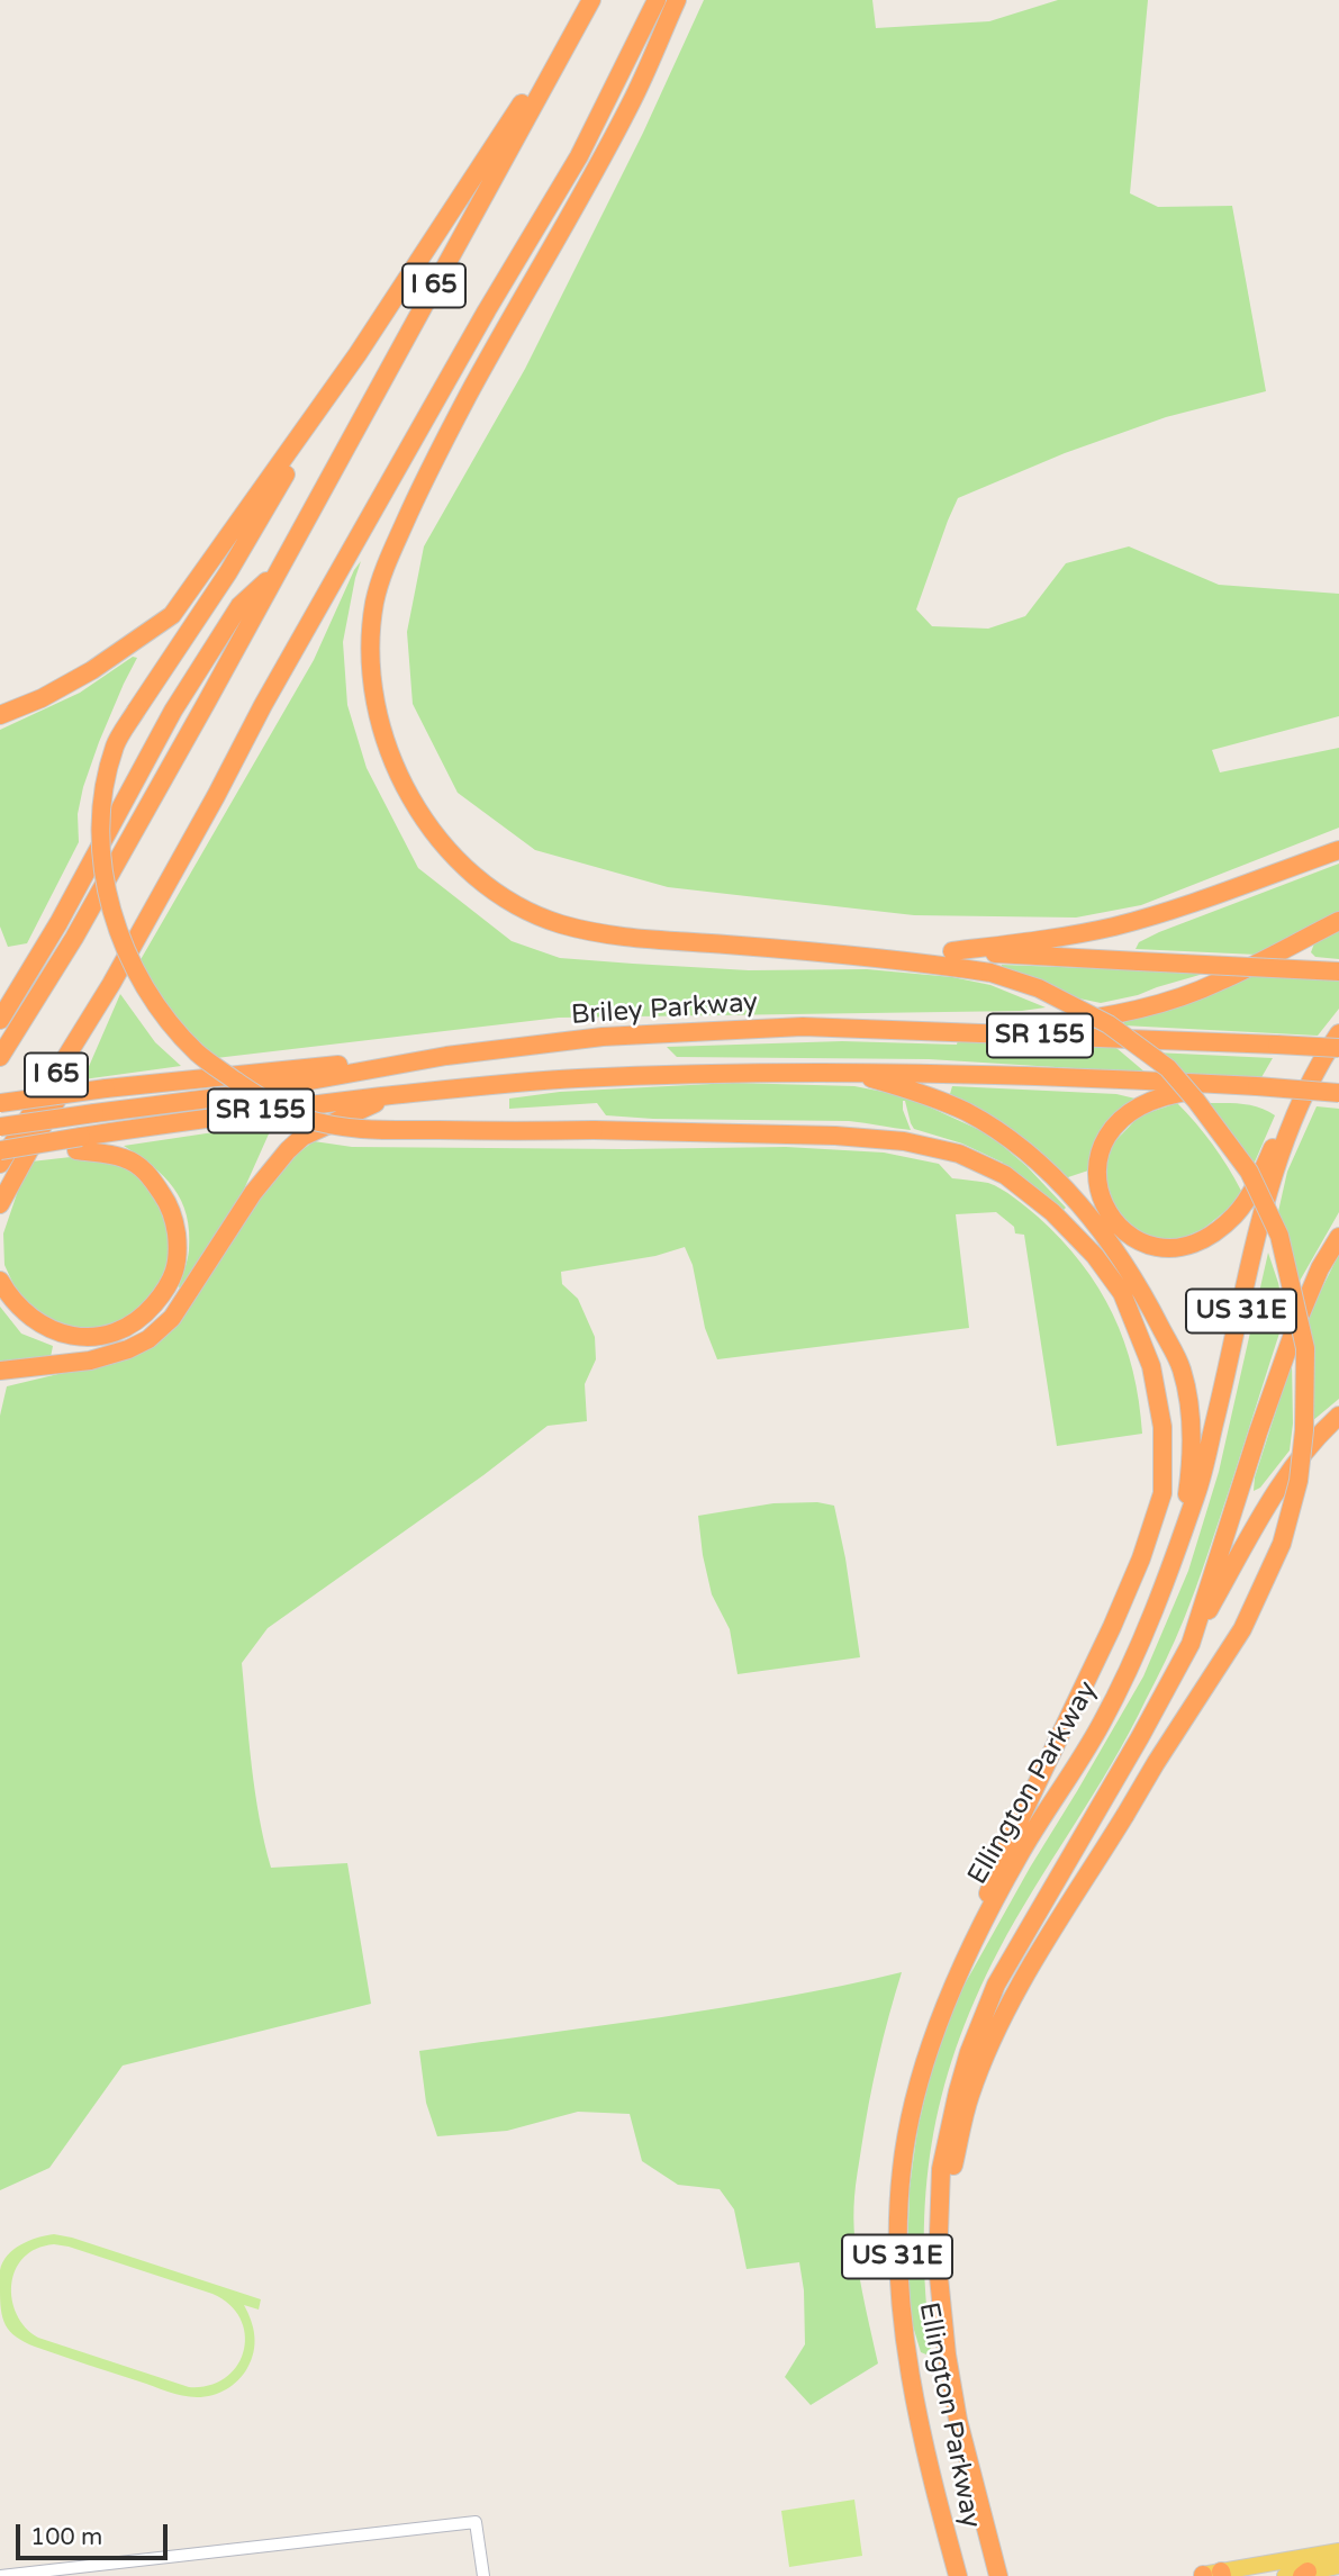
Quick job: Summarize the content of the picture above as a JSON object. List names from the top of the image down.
{
  "streets": {
    "highway": [
      "I 65",
      "Briley Parkway",
      "SR 155",
      "US 31E",
      "Ellington Parkway"
    ]
  },
  "crossings": [
    ["US 31E", "Ellington Parkway"]
  ],
  "scale_bar": "100 m"
}
